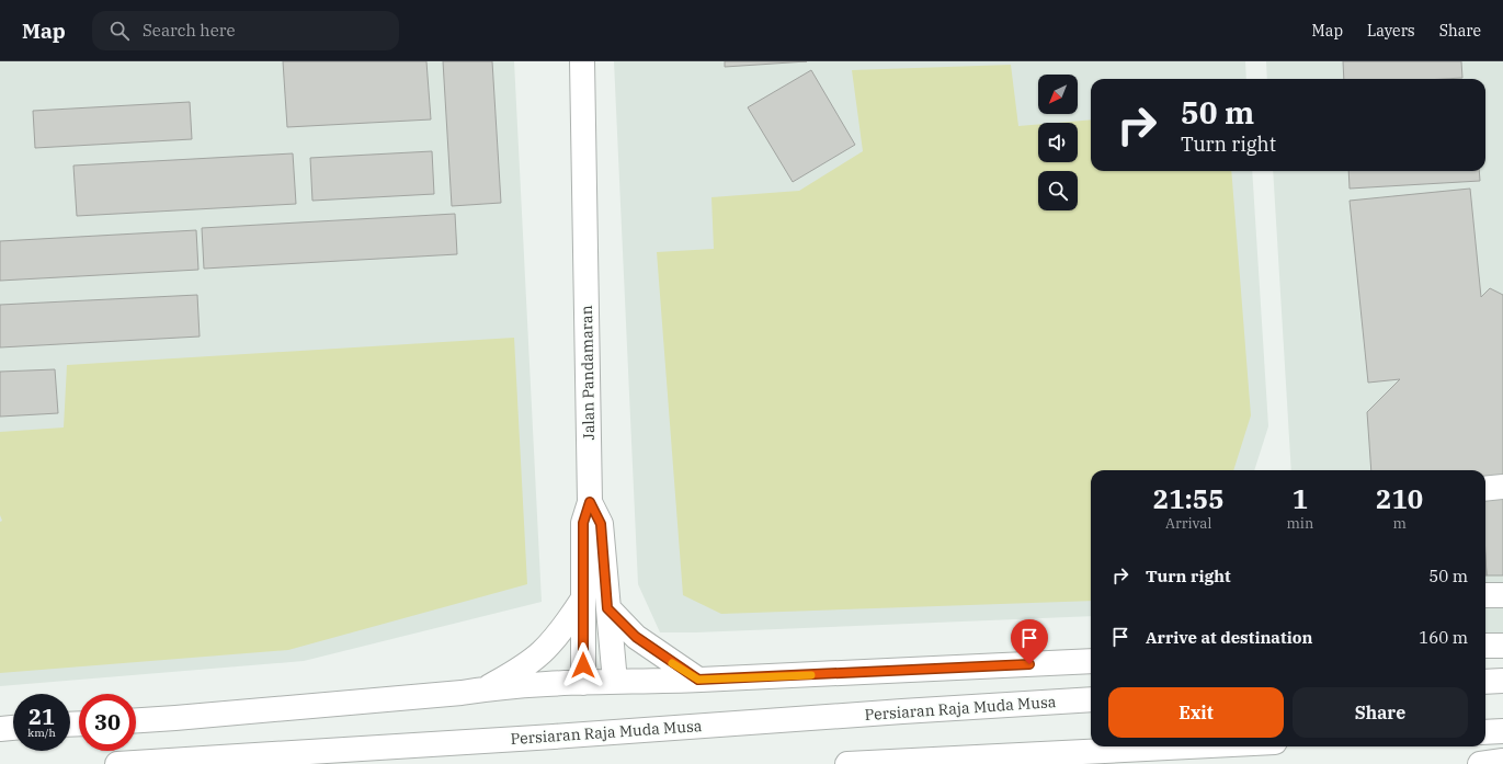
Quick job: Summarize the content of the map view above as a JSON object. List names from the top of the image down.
{
  "streets": {
    "street": ["Jalan Pandamaran", "Persiaran Raja Muda Musa"]
  },
  "north": "bottom left",
  "page": {
    "header": "Map",
    "search": "Search here",
    "nav": ["Map", "Layers", "Share"],
    "turn": ["50 m", "Turn right"],
    "eta": [
      "21:55",
      "Arrival",
      "1",
      "min",
      "210",
      "m"
    ],
    "list": [
      {
        "name": "Turn right",
        "value": "50 m"
      },
      {
        "name": "Arrive at destination",
        "value": "160 m"
      }
    ],
    "buttons": ["Exit", "Share"],
    "speed": "21 km/h",
    "limit": "30"
  }
}
